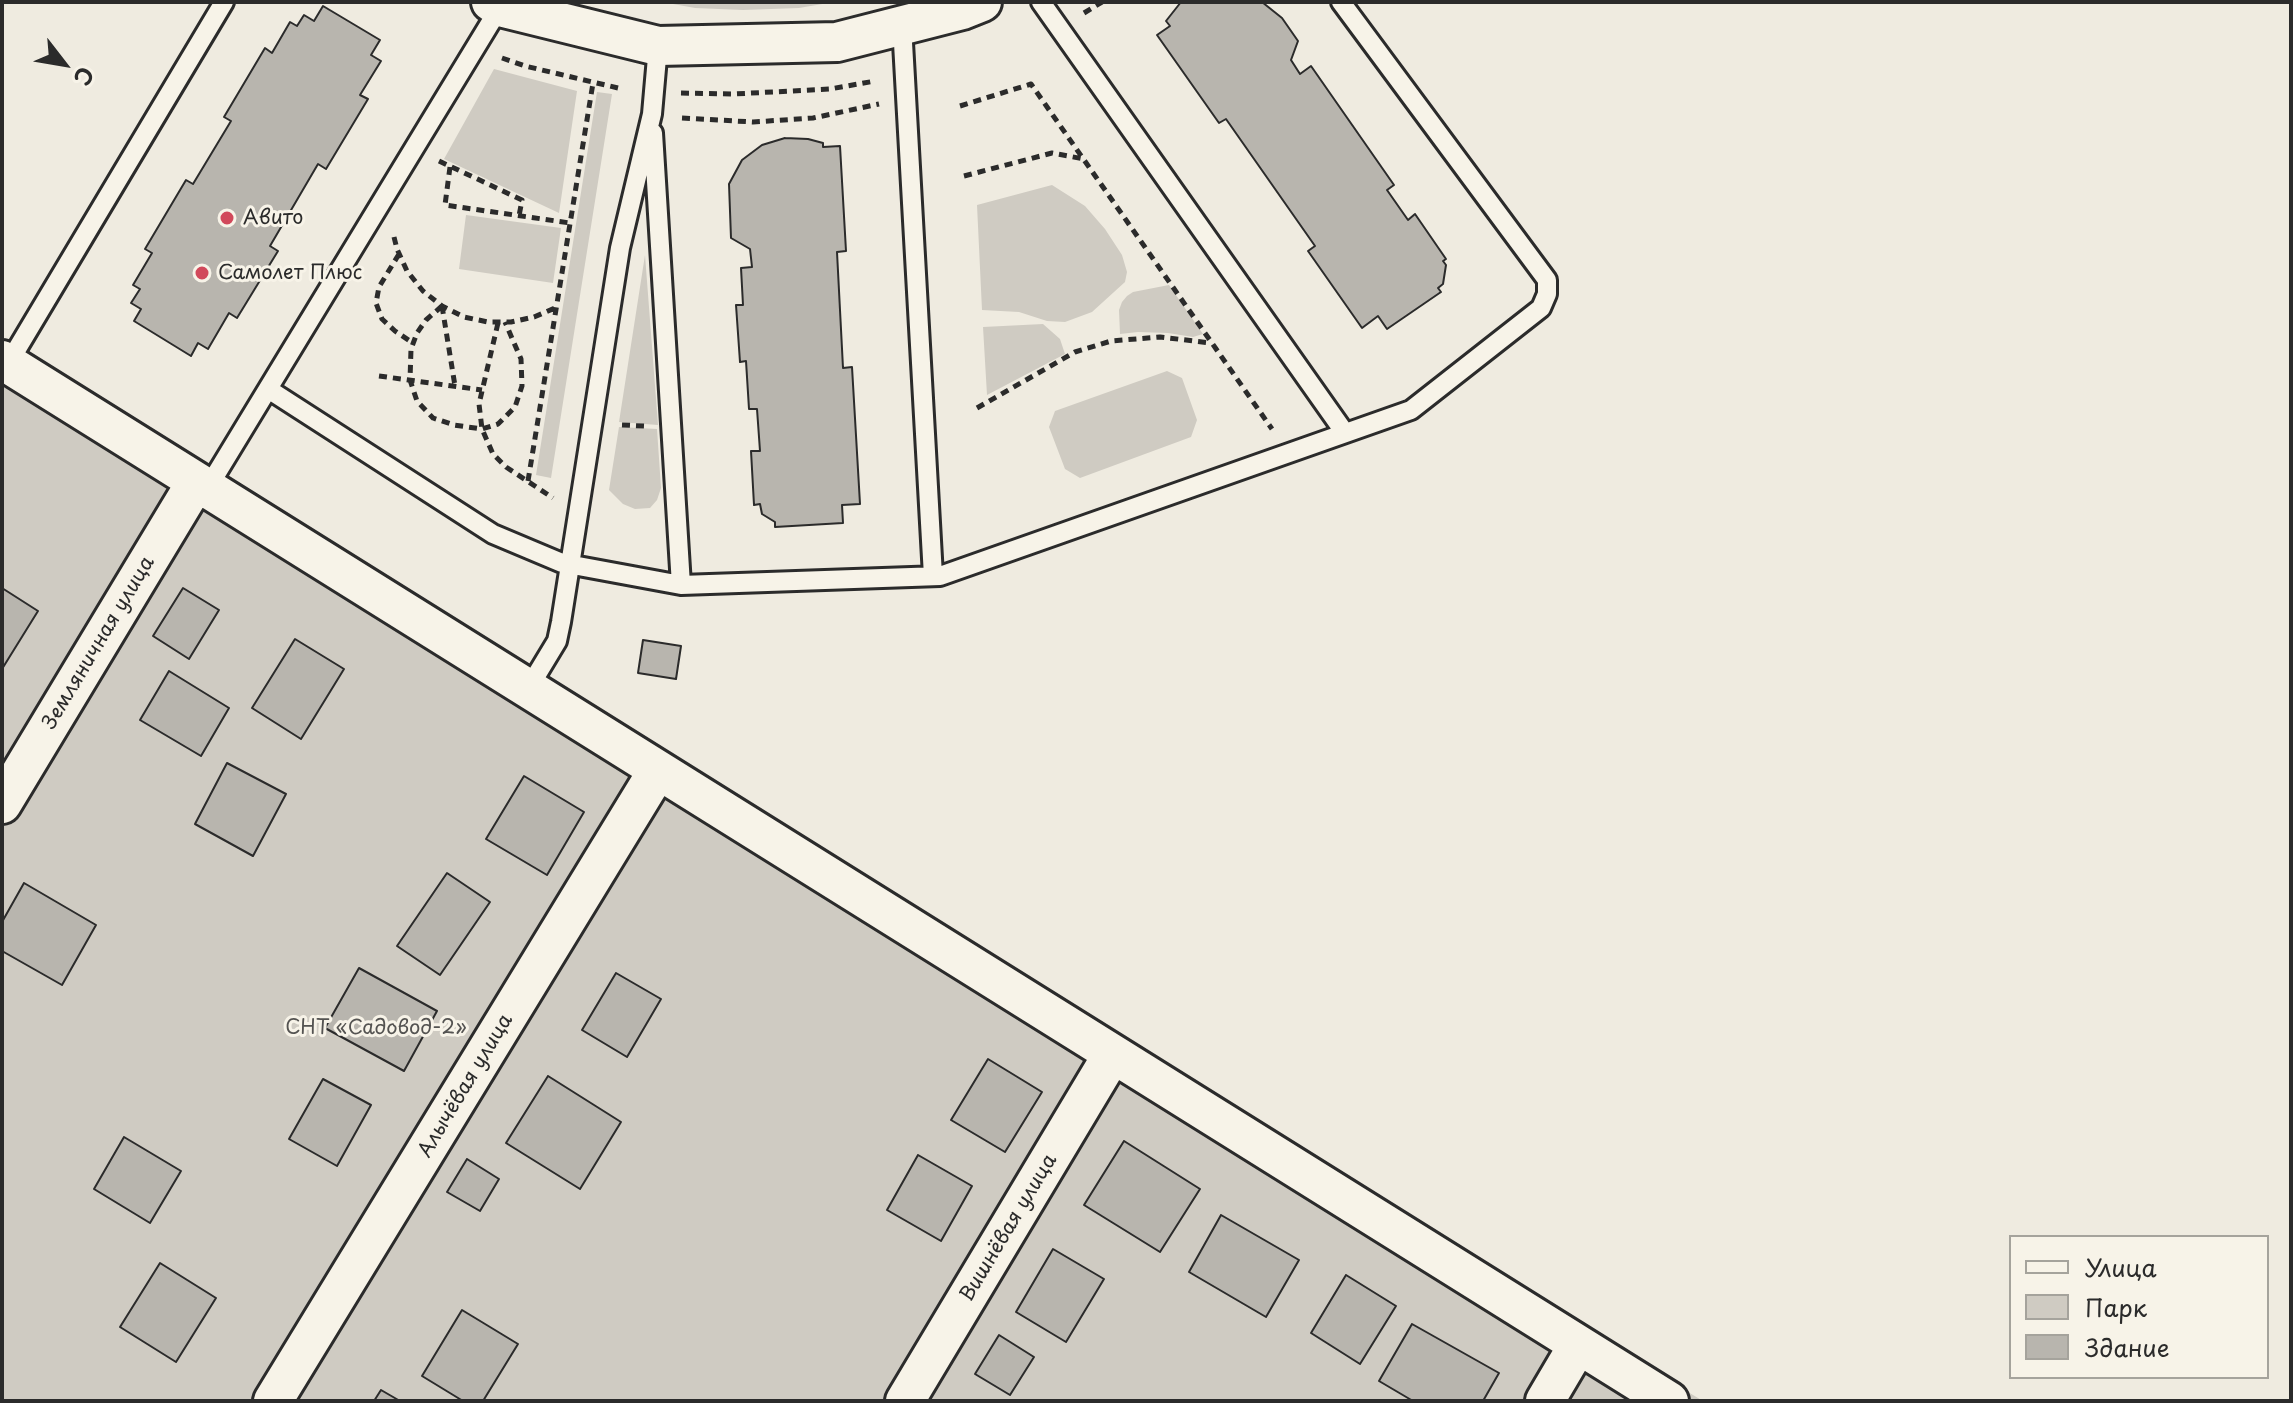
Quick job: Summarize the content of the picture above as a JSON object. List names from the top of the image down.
{
  "streets": {
    "street": ["Земляничная улица", "Алычёвая улица", "Вишнёвая улица"]
  },
  "parks": ["СНТ «Садовод-2»"],
  "places": ["Авито", "Самолет Плюс"],
  "legend": ["Улица", "Парк", "Здание"],
  "north": "bottom right"
}
